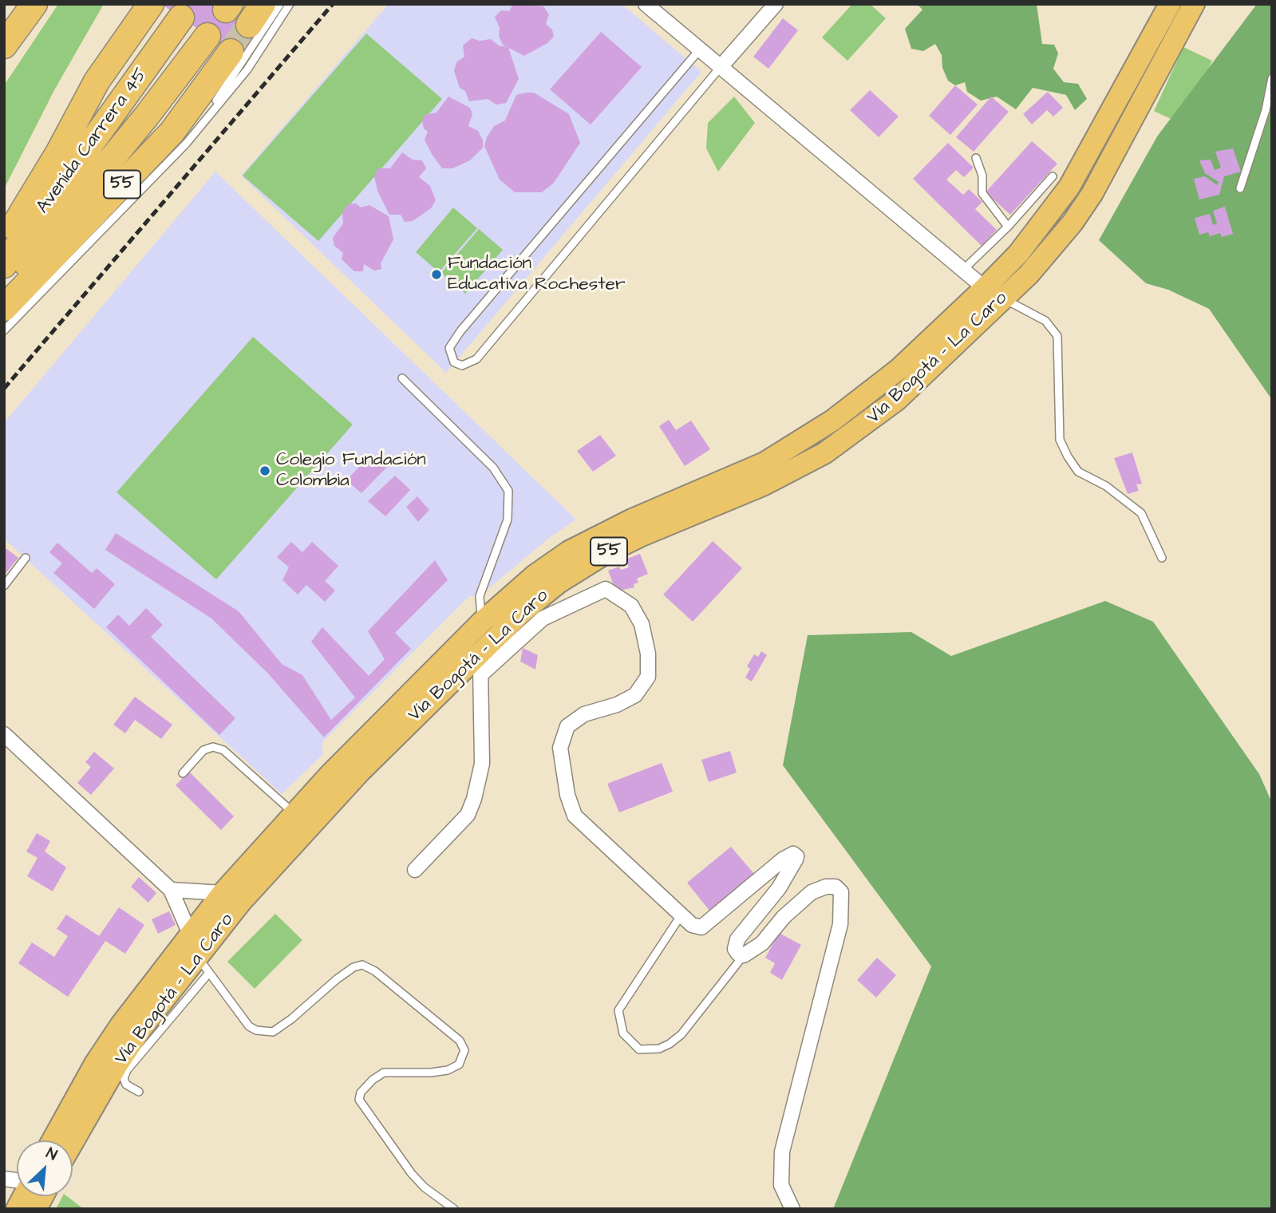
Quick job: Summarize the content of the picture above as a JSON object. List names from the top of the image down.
{
  "streets": {
    "highway": ["Avenida Carrera 45", "55"],
    "main road": ["Vía Bogotá - La Caro"]
  },
  "places": ["Fundación Educativa Rochester", "Colegio Fundación Colombia"],
  "north": "top right"
}
